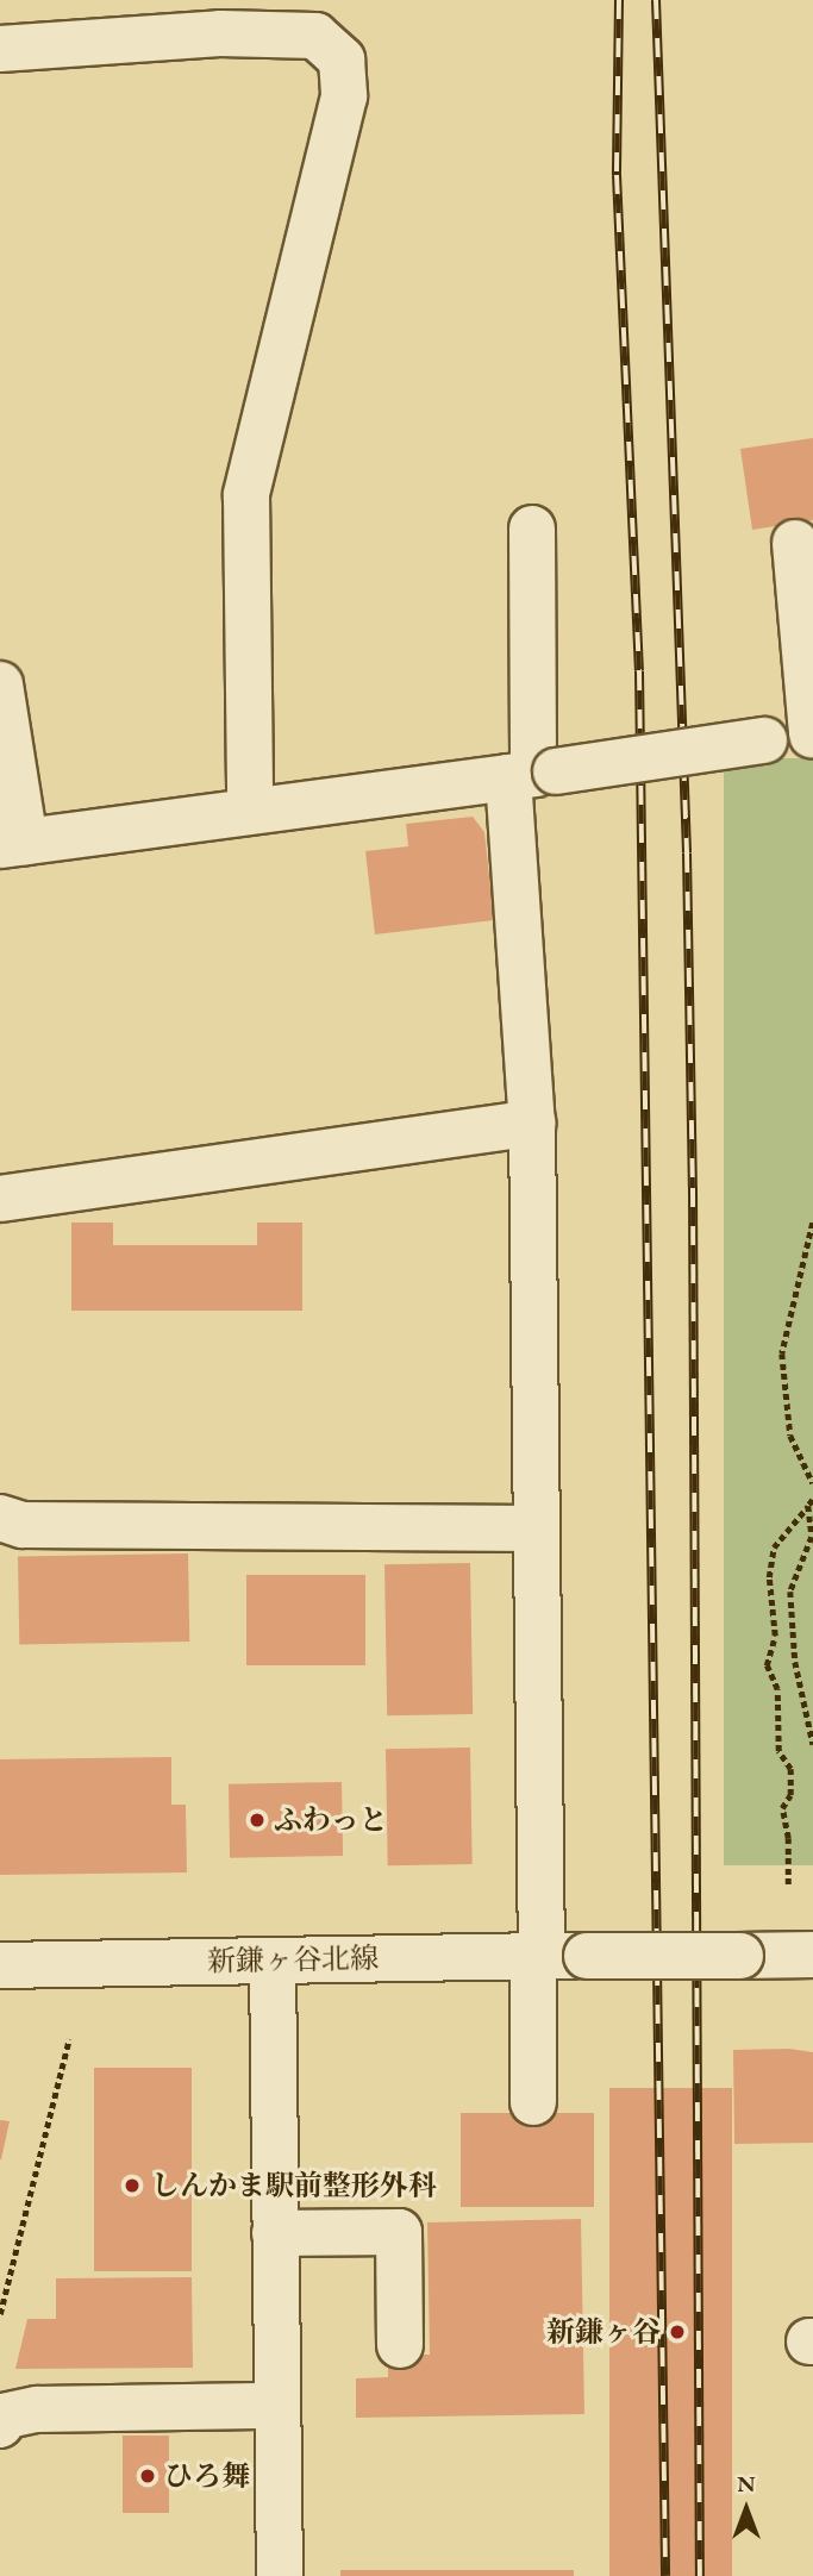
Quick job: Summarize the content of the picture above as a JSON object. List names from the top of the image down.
{
  "streets": {
    "street": ["新鎌ヶ谷北線"]
  },
  "places": [
    "ふわっと",
    "しんかま駅前整形外科",
    "新鎌ヶ谷",
    "ひろ舞"
  ],
  "north": "top"
}
